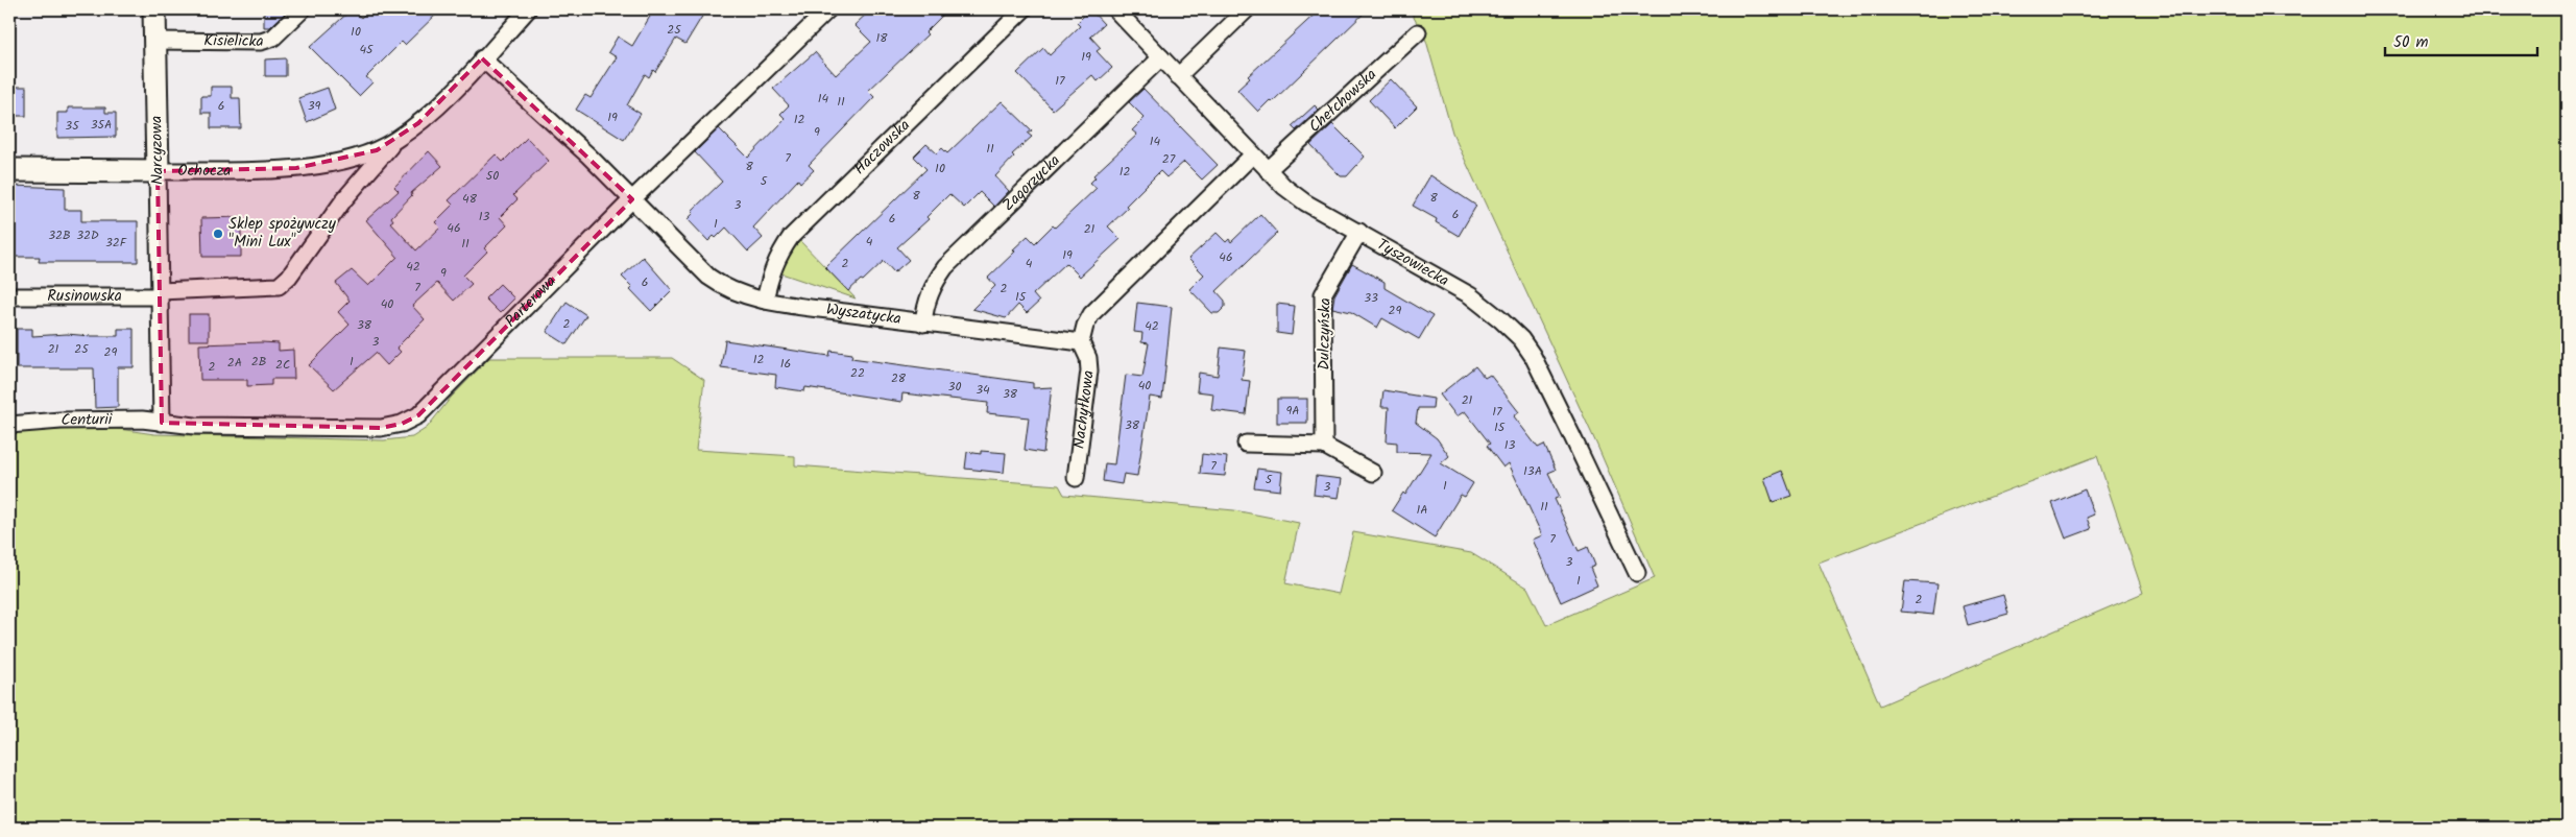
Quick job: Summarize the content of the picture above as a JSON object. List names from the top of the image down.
{
  "streets": {
    "street": [
      "Kisielicka",
      "Chełchowska",
      "Haczowska",
      "Narcyzowa",
      "Ochocza",
      "Zagorzycka",
      "Tyszowiecka",
      "Rusinowska",
      "Parterowa",
      "Wyszatycka",
      "Dulczyńska",
      "Nachyłkowa",
      "Centurii"
    ]
  },
  "crossings": [
    ["Kisielicka", "Narcyzowa"],
    ["Chełchowska", "Tyszowiecka"],
    ["Haczowska", "Wyszatycka"],
    ["Narcyzowa", "Ochocza"],
    ["Narcyzowa", "Rusinowska"],
    ["Narcyzowa", "Parterowa"],
    ["Narcyzowa", "Centurii"],
    ["Ochocza", "Rusinowska"],
    ["Ochocza", "Wyszatycka"],
    ["Zagorzycka", "Tyszowiecka"],
    ["Zagorzycka", "Wyszatycka"],
    ["Tyszowiecka", "Dulczyńska"],
    ["Parterowa", "Wyszatycka"],
    ["Parterowa", "Centurii"],
    ["Wyszatycka", "Nachyłkowa"]
  ],
  "places": ["Sklep spożywczy \"Mini Lux\""],
  "house_numbers": [
    "25",
    "10",
    "18",
    "45",
    "19",
    "17",
    "14",
    "11",
    "6",
    "39",
    "19",
    "12",
    "35A",
    "35",
    "9",
    "14",
    "11",
    "7",
    "27",
    "8",
    "10",
    "12",
    "50",
    "5",
    "8",
    "8",
    "48",
    "3",
    "6",
    "13",
    "6",
    "1",
    "46",
    "21",
    "32B",
    "32D",
    "4",
    "32F",
    "11",
    "19",
    "46",
    "2",
    "4",
    "42",
    "9",
    "6",
    "7",
    "2",
    "15",
    "33",
    "40",
    "29",
    "2",
    "38",
    "42",
    "3",
    "21",
    "25",
    "29",
    "12",
    "2B",
    "1",
    "2A",
    "16",
    "2C",
    "2",
    "22",
    "28",
    "40",
    "30",
    "34",
    "38",
    "21",
    "9A",
    "17",
    "38",
    "15",
    "13",
    "7",
    "13A",
    "5",
    "1",
    "3",
    "11",
    "1A",
    "7",
    "3",
    "1",
    "2"
  ],
  "scale_bar": "50 m"
}
